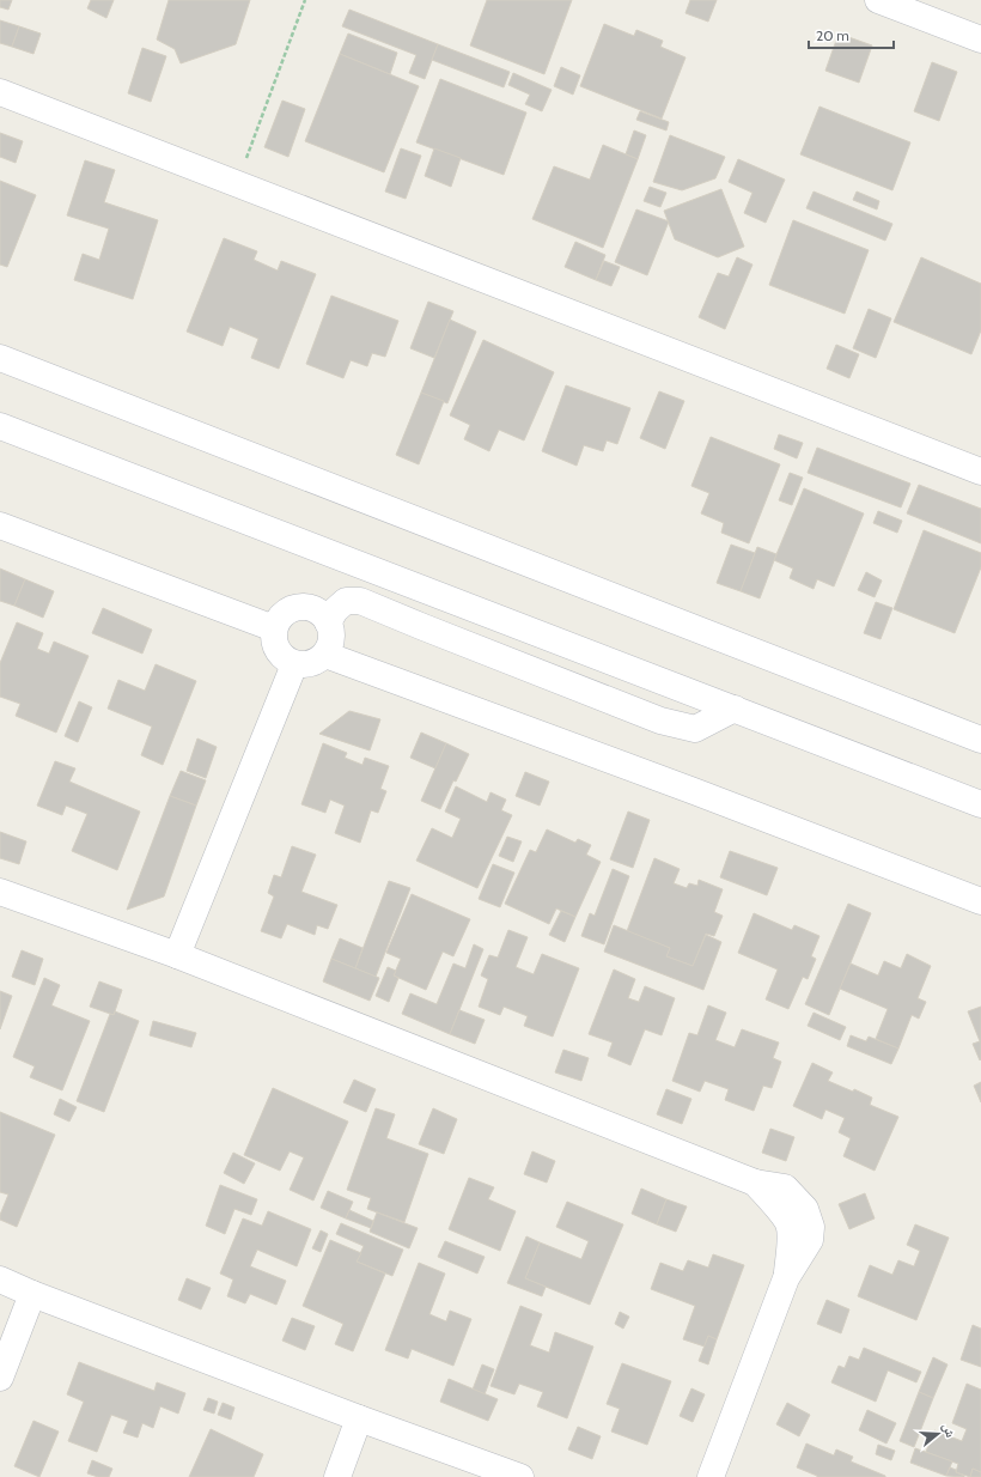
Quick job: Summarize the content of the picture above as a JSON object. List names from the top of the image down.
{
  "scale_bar": "20 m",
  "north": "right"
}
